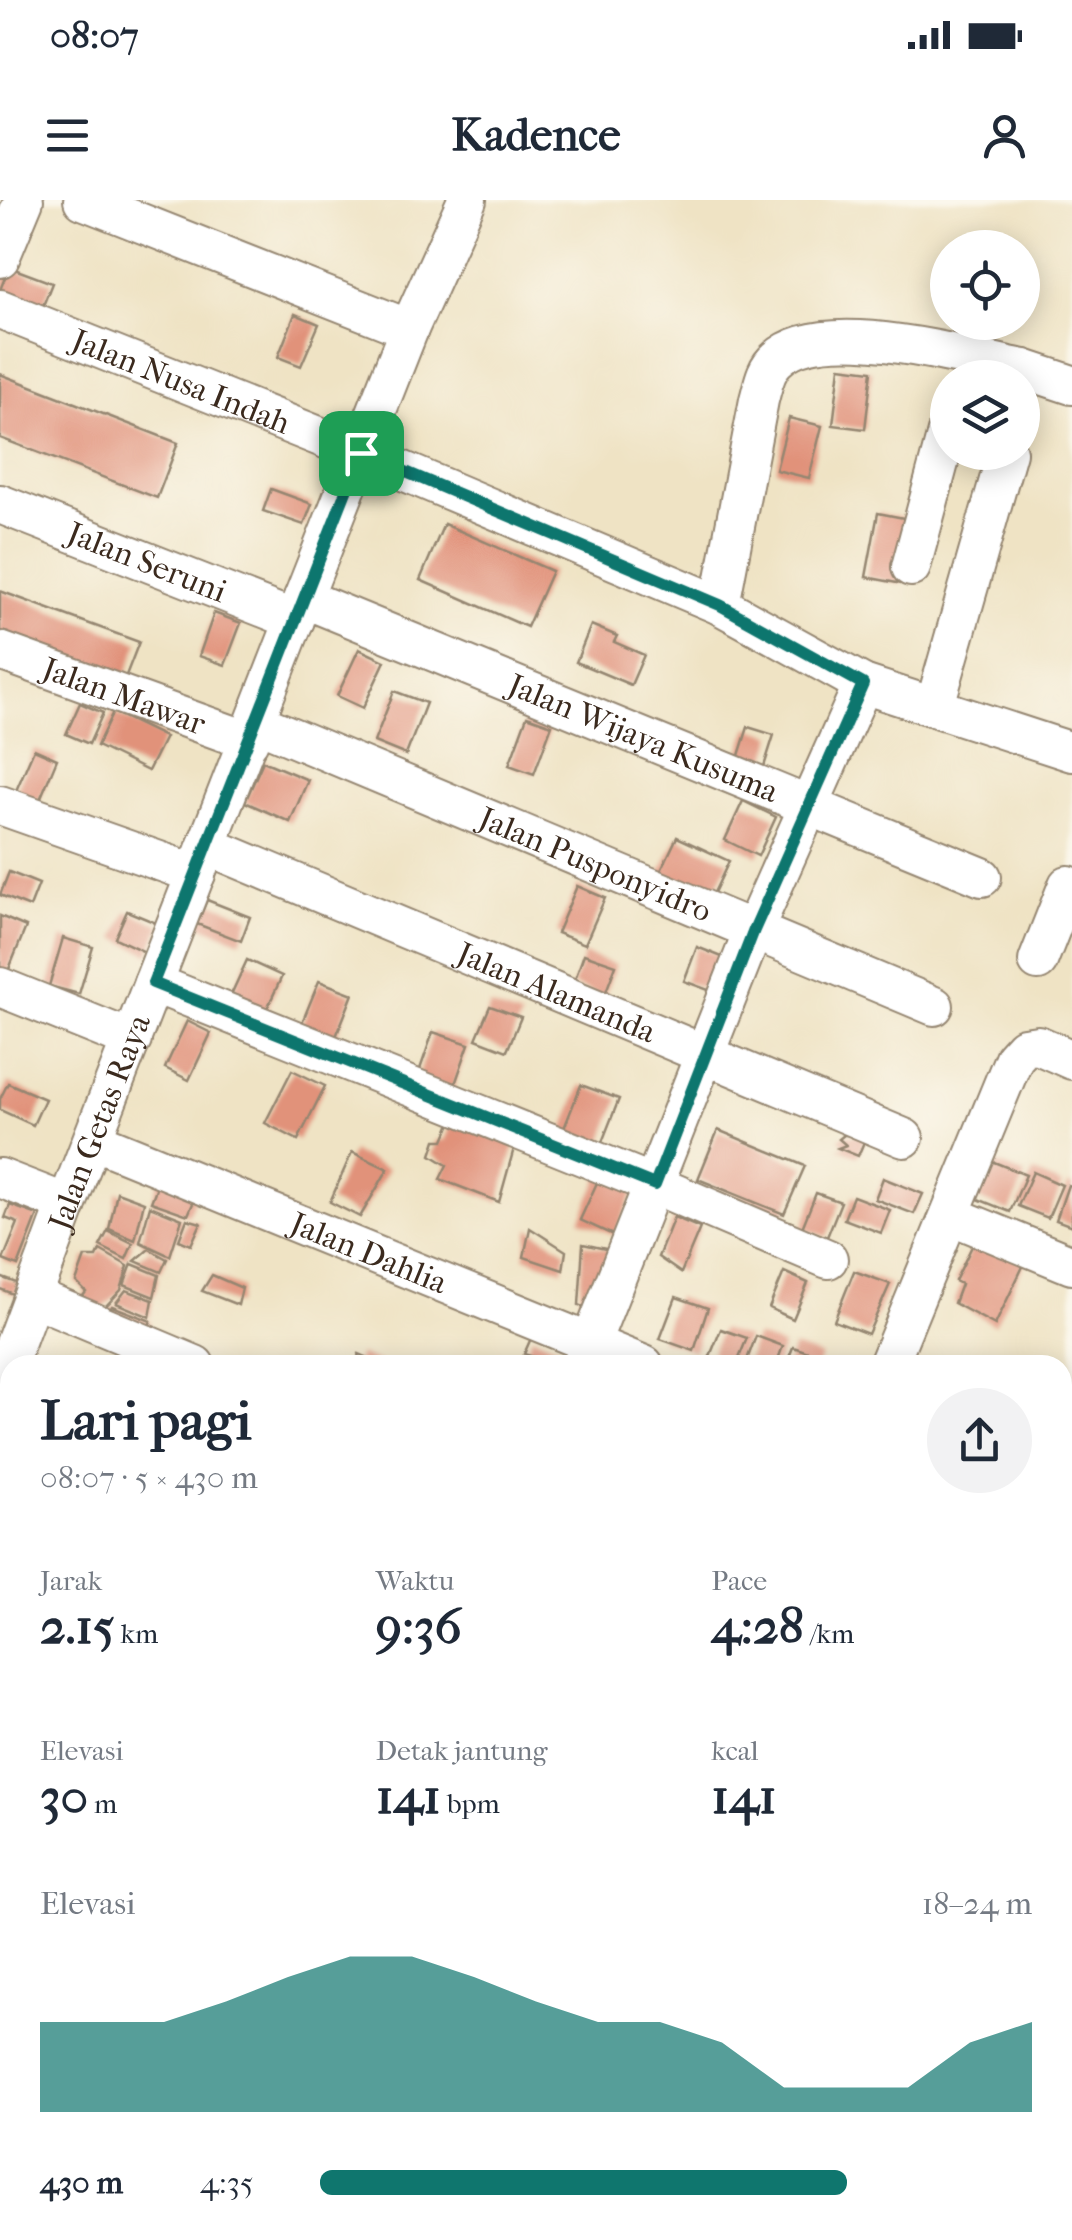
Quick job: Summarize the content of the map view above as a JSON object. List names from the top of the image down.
{
  "streets": {
    "street": [
      "Jalan Nusa Indah",
      "Jalan Seruni",
      "Jalan Mawar",
      "Jalan Wijaya Kusuma",
      "Jalan Pusponyidro",
      "Jalan Alamanda",
      "Jalan Getas Raya",
      "Jalan Dahlia"
    ]
  },
  "crossings": [
    ["Jalan Nusa Indah", "Jalan Getas Raya"],
    ["Jalan Seruni", "Jalan Wijaya Kusuma"],
    ["Jalan Seruni", "Jalan Getas Raya"],
    ["Jalan Mawar", "Jalan Pusponyidro"],
    ["Jalan Mawar", "Jalan Getas Raya"],
    ["Jalan Wijaya Kusuma", "Jalan Getas Raya"],
    ["Jalan Pusponyidro", "Jalan Getas Raya"],
    ["Jalan Alamanda", "Jalan Getas Raya"],
    ["Jalan Getas Raya", "Jalan Dahlia"]
  ],
  "page": {
    "status": "08:07",
    "header": "Kadence",
    "heading": ["Lari pagi", "08:07 · 5 × 430 m"],
    "stats": [
      ["Jarak", "2.15 km"],
      ["Waktu", "9:36"],
      ["Pace", "4:28 /km"],
      ["Elevasi", "30 m"],
      ["Detak jantung", "141 bpm"],
      ["kcal", "141"]
    ],
    "chart": ["Elevasi", "18–24 m"],
    "list": [
      {
        "name": "430 m",
        "note": "4:35"
      }
    ]
  }
}
